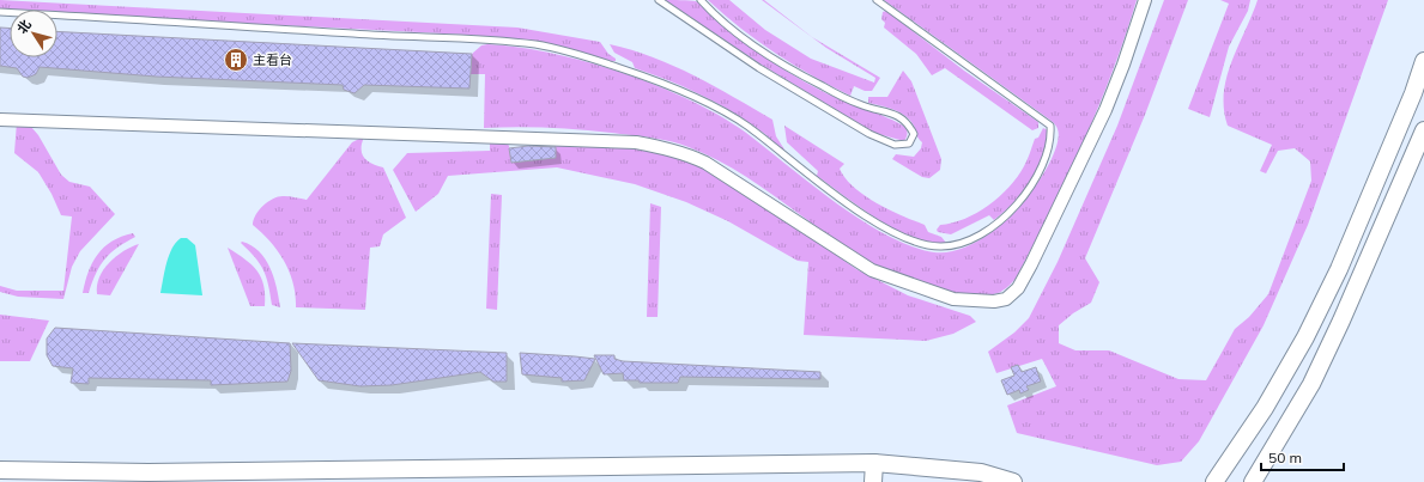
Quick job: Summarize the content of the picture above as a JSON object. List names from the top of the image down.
{
  "places": {
    "building": ["主看台"]
  },
  "scale_bar": "50 m",
  "north": "top left"
}
